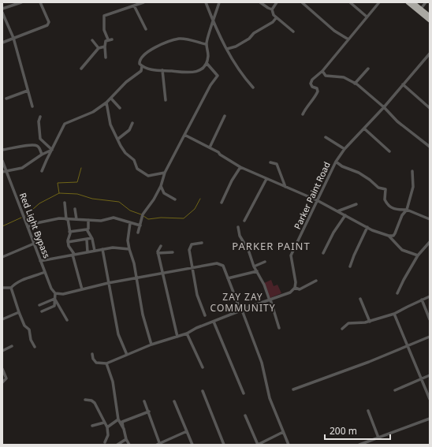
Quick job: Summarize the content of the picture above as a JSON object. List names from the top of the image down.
{
  "streets": {
    "street": ["Parker Paint Road", "Red Light Bypass"]
  },
  "districts": ["PARKER PAINT", "ZAY ZAY COMMUNITY"],
  "scale_bar": "200 m"
}
